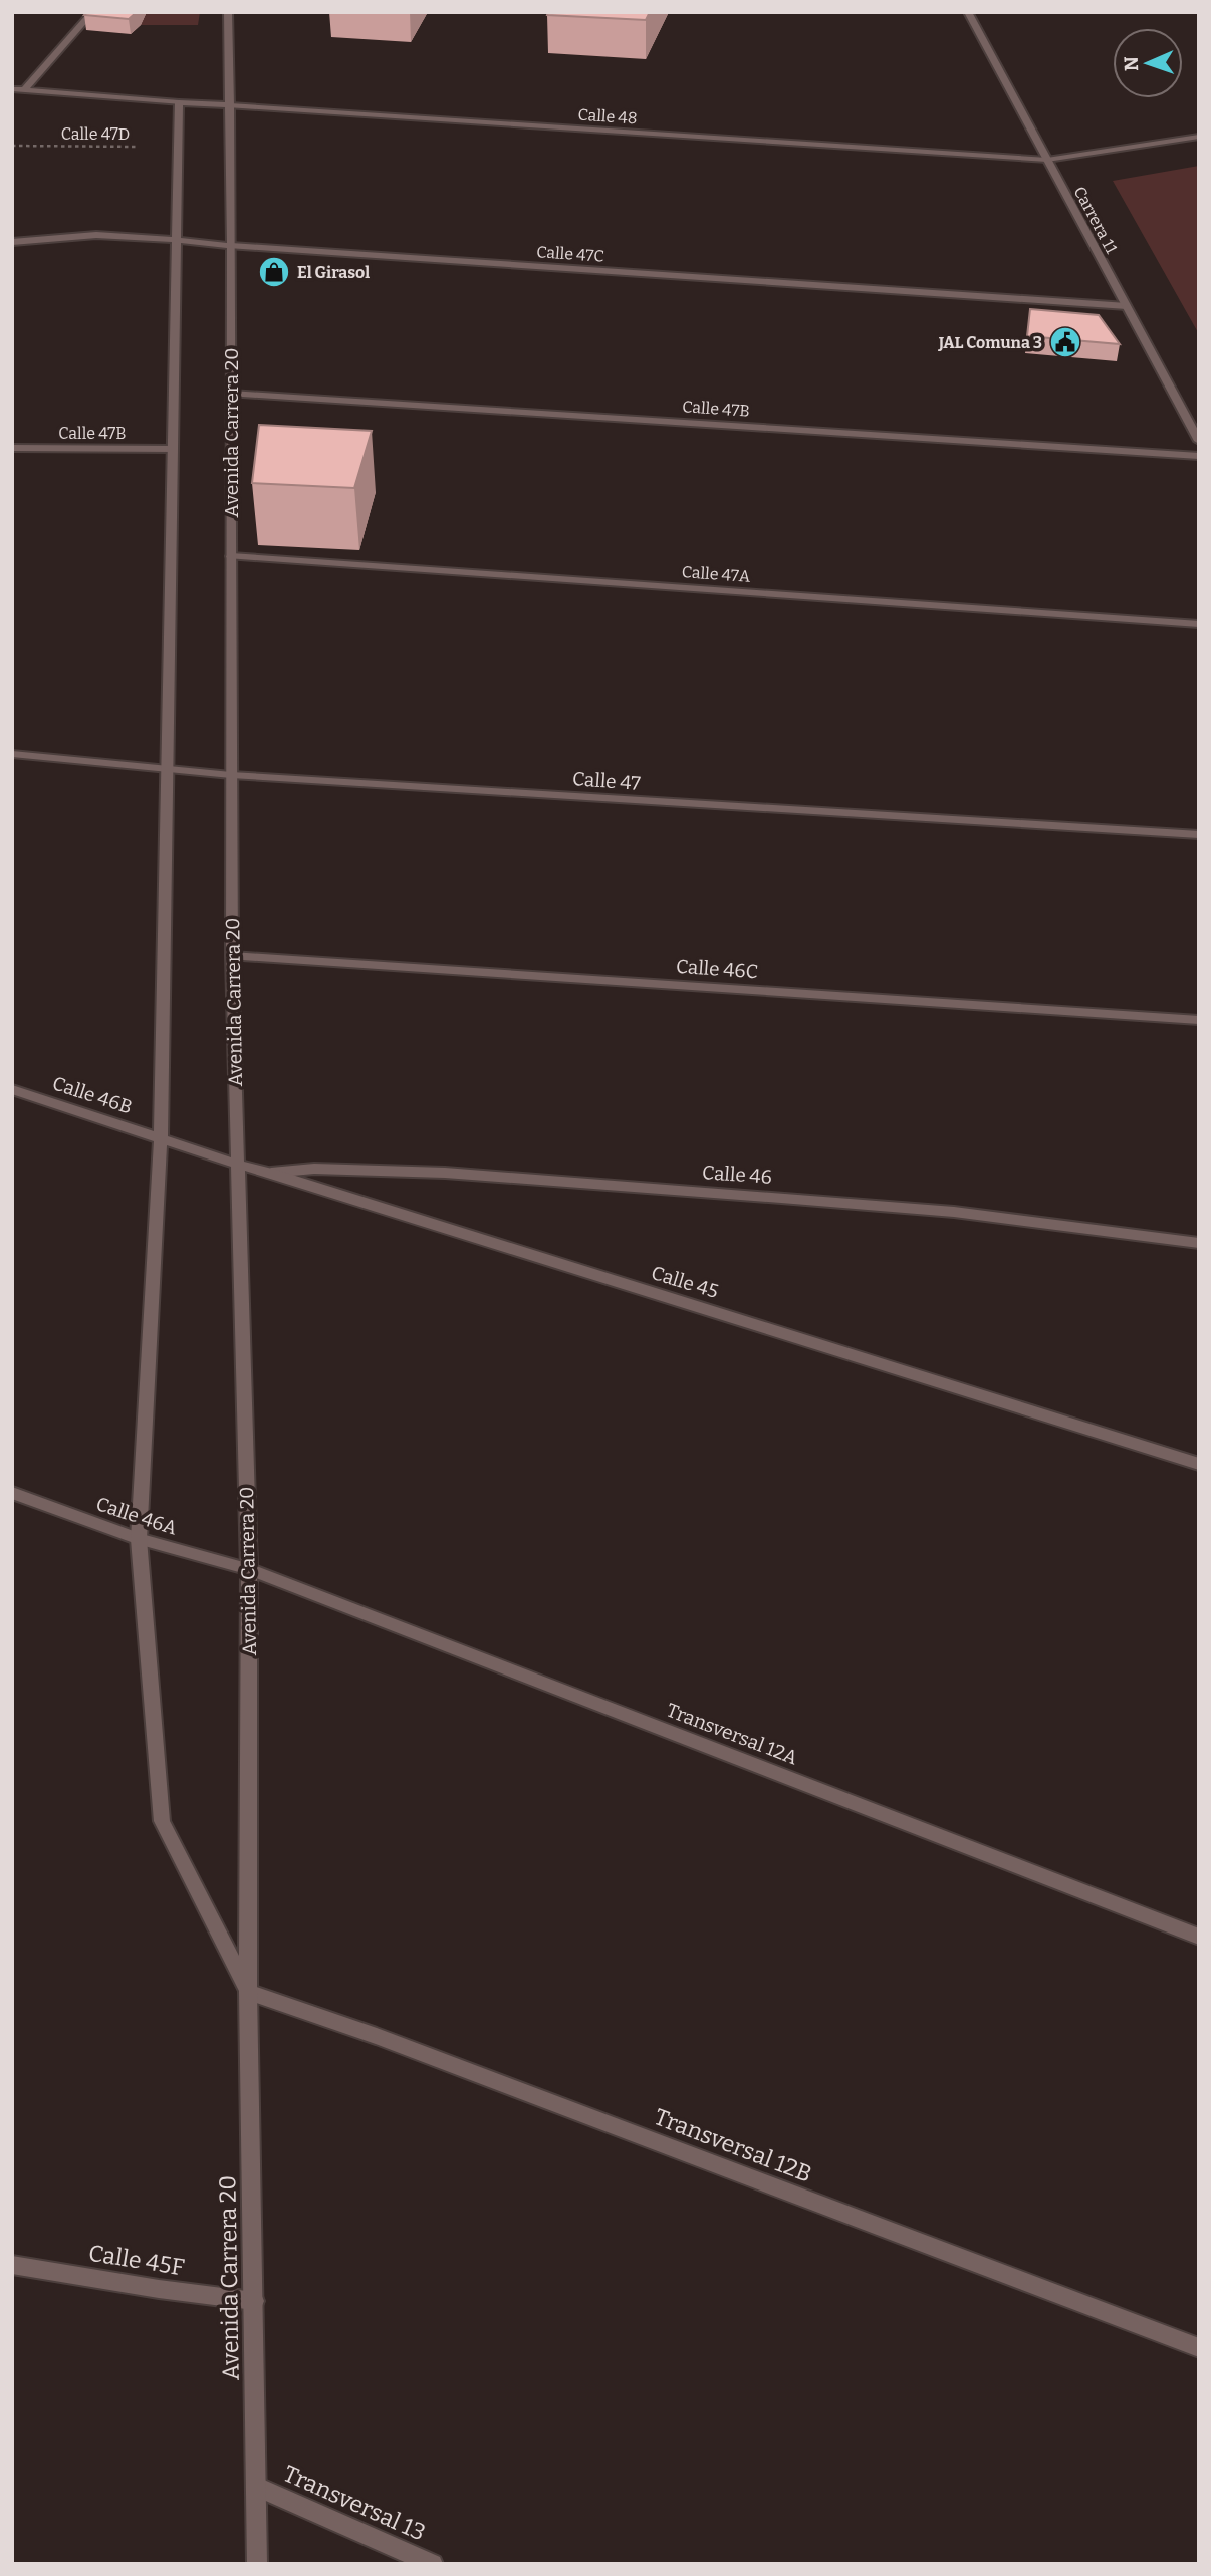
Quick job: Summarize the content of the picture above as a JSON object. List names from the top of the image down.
{
  "streets": {
    "street": [
      "Calle 48",
      "Carrera 11",
      "Calle 47C",
      "Calle 47B",
      "Avenida Carrera 20",
      "Calle 47A",
      "Calle 47",
      "Calle 46C",
      "Calle 46B",
      "Calle 46",
      "Calle 45",
      "Calle 46A",
      "Transversal 12A",
      "Transversal 12B",
      "Calle 45F",
      "Transversal 13"
    ],
    "path": ["Calle 47D"]
  },
  "crossings": [
    ["Calle 48", "Carrera 11"],
    ["Calle 48", "Avenida Carrera 20"],
    ["Calle 47D", "Avenida Carrera 20"],
    ["Carrera 11", "Calle 47C"],
    ["Calle 47C", "Avenida Carrera 20"],
    ["Calle 47B", "Avenida Carrera 20"],
    ["Avenida Carrera 20", "Calle 47A"],
    ["Avenida Carrera 20", "Calle 47"],
    ["Avenida Carrera 20", "Calle 46C"],
    ["Avenida Carrera 20", "Calle 46B"],
    ["Avenida Carrera 20", "Calle 45"],
    ["Avenida Carrera 20", "Calle 46A"],
    ["Avenida Carrera 20", "Transversal 12A"],
    ["Avenida Carrera 20", "Transversal 12B"],
    ["Avenida Carrera 20", "Calle 45F"],
    ["Avenida Carrera 20", "Transversal 13"],
    ["Calle 46B", "Calle 45"],
    ["Calle 46", "Calle 45"],
    ["Calle 46A", "Transversal 12A"]
  ],
  "places": {
    "shop": ["El Girasol"],
    "public building": ["JAL Comuna 3"]
  },
  "north": "left"
}
